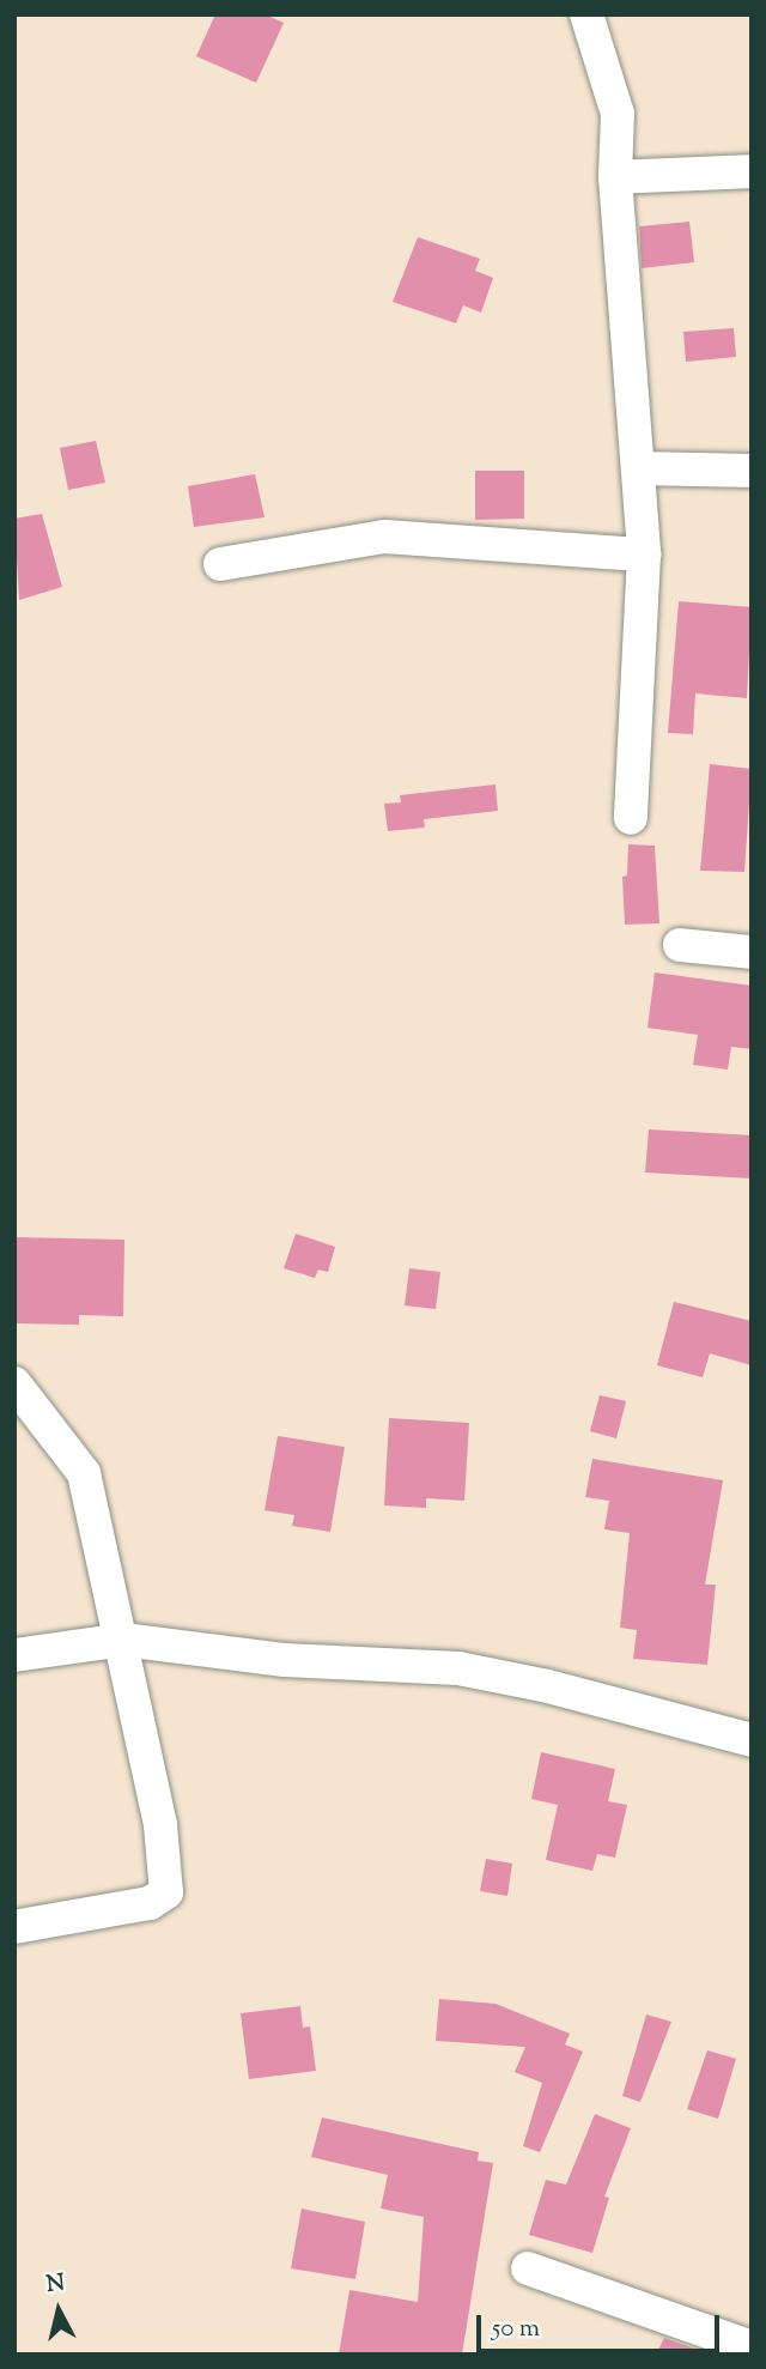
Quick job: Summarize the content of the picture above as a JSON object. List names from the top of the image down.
{
  "scale_bar": "50 m",
  "north": "top"
}
